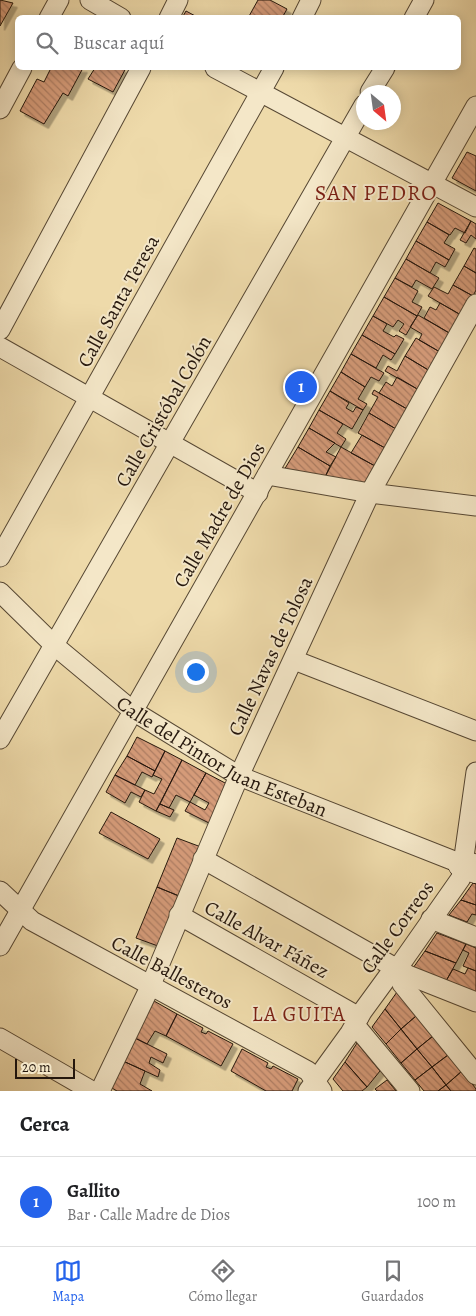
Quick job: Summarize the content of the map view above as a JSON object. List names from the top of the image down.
{
  "streets": {
    "street": [
      "Calle Santa Teresa",
      "Calle Cristóbal Colón",
      "Calle Madre de Dios",
      "Calle Navas de Tolosa",
      "Calle del Pintor Juan Esteban",
      "Calle Correos",
      "Calle Alvar Fáñez",
      "Calle Ballesteros"
    ]
  },
  "crossings": [
    ["Calle Cristóbal Colón", "Calle del Pintor Juan Esteban"],
    ["Calle Madre de Dios", "Calle del Pintor Juan Esteban"],
    ["Calle Madre de Dios", "Calle Ballesteros"],
    ["Calle Navas de Tolosa", "Calle del Pintor Juan Esteban"],
    ["Calle Navas de Tolosa", "Calle Alvar Fáñez"],
    ["Calle Navas de Tolosa", "Calle Ballesteros"],
    ["Calle del Pintor Juan Esteban", "Calle Correos"],
    ["Calle Correos", "Calle Alvar Fáñez"],
    ["Calle Correos", "Calle Ballesteros"]
  ],
  "districts": ["SAN PEDRO", "LA GUITA"],
  "scale_bar": "20 m",
  "north": "bottom right",
  "page": {
    "search": "Buscar aquí",
    "pins": "1",
    "scale": "20 m",
    "heading": "Cerca",
    "list": [
      {
        "mark": "1",
        "name": "Gallito",
        "note": "Bar · Calle Madre de Dios",
        "value": "100 m"
      }
    ],
    "nav": ["Mapa", "Cómo llegar", "Guardados"]
  }
}
